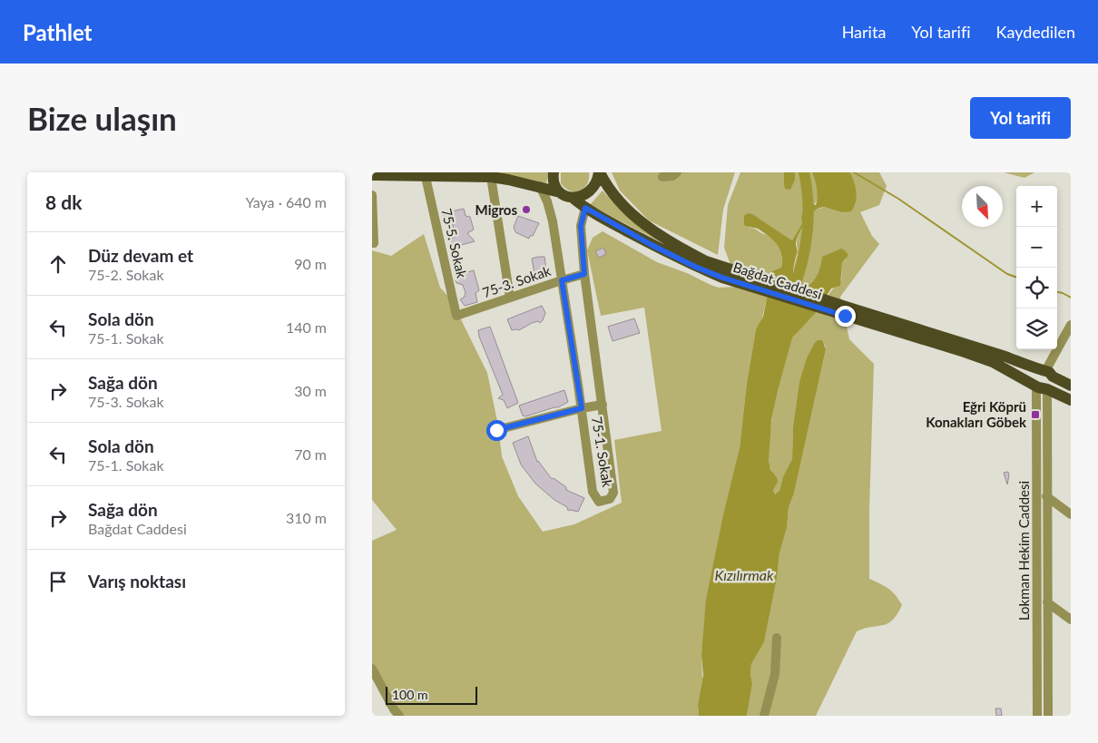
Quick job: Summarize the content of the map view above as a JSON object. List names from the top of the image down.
{
  "streets": {
    "main road": ["Bağdat Caddesi"],
    "street": [
      "75-5. Sokak",
      "75-3. Sokak",
      "75-1. Sokak",
      "Lokman Hekim Caddesi"
    ]
  },
  "crossings": [
    ["75-5. Sokak", "Bağdat Caddesi"],
    ["75-5. Sokak", "75-3. Sokak"],
    ["Bağdat Caddesi", "75-1. Sokak"],
    ["Bağdat Caddesi", "Lokman Hekim Caddesi"],
    ["75-3. Sokak", "75-1. Sokak"]
  ],
  "water": ["Kızılırmak"],
  "places": {
    "other": ["Migros"],
    "transit": ["Eğri Köprü Konakları Göbek"]
  },
  "scale_bar": "100 m",
  "north": "bottom right",
  "page": {
    "header": "Pathlet",
    "nav": ["Harita", "Yol tarifi", "Kaydedilen"],
    "buttons": "Yol tarifi",
    "title": "Bize ulaşın",
    "heading": ["8 dk", "Yaya · 640 m"],
    "map_buttons": ["+", "−"],
    "list": [
      ["Düz devam et", "75-2. Sokak", "90 m"],
      ["Sola dön", "75-1. Sokak", "140 m"],
      ["Sağa dön", "75-3. Sokak", "30 m"],
      ["Sola dön", "75-1. Sokak", "70 m"],
      ["Sağa dön", "Bağdat Caddesi", "310 m"],
      "Varış noktası"
    ],
    "scale": "100 m"
  }
}
